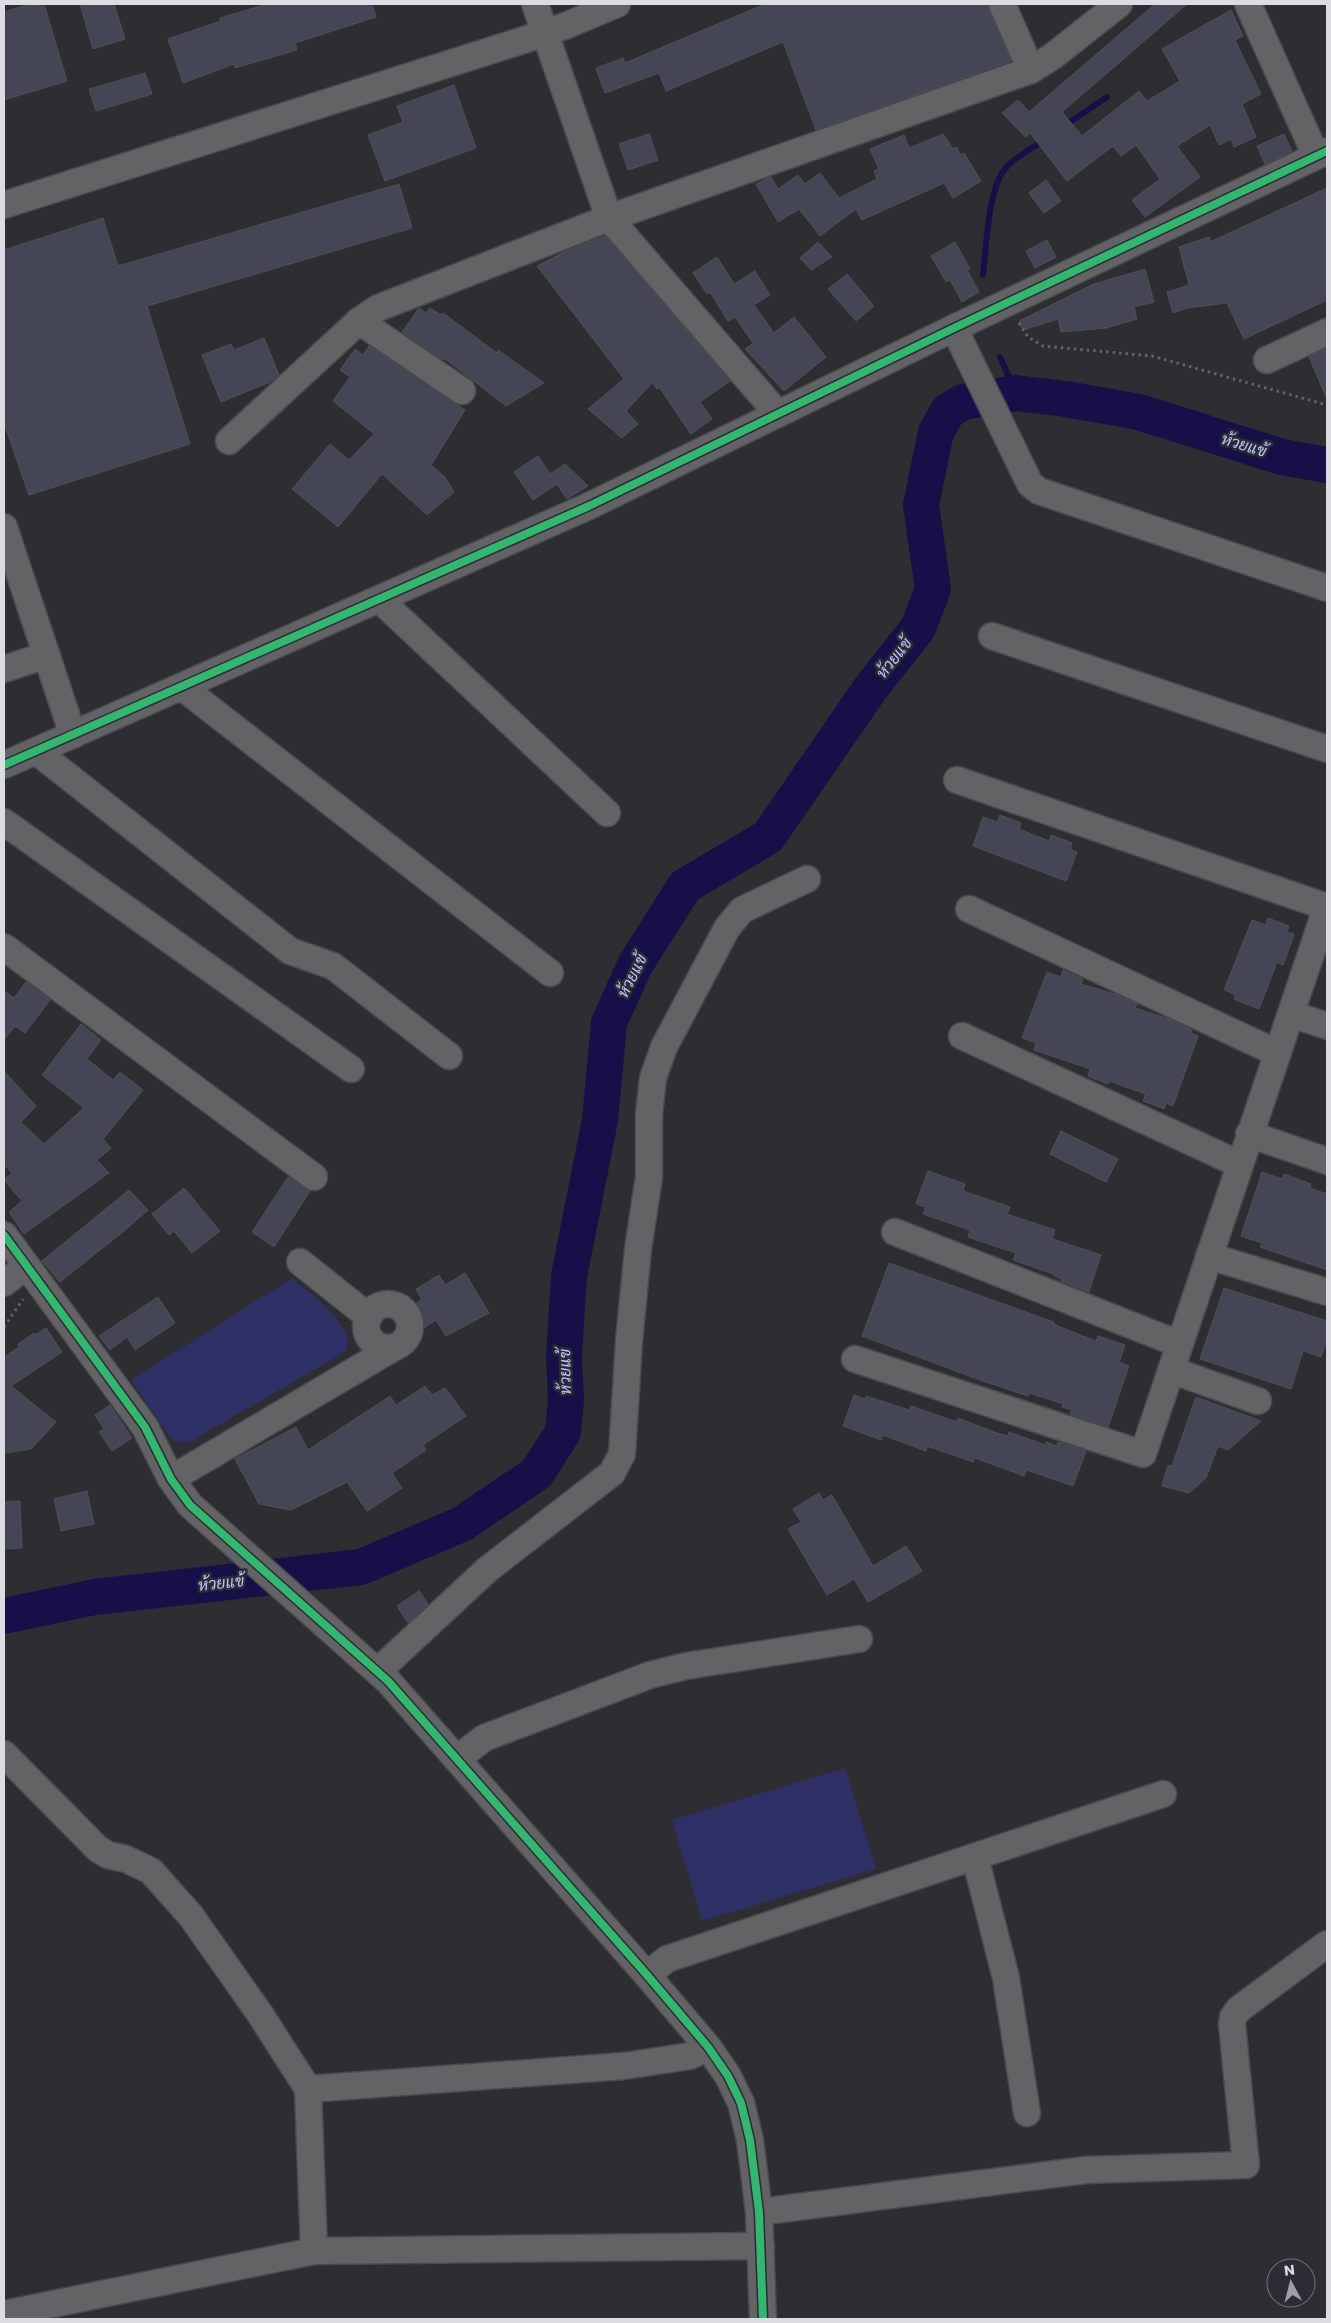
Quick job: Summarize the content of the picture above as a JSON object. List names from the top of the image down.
{
  "water": ["ห้วยแข้"],
  "north": "top"
}
